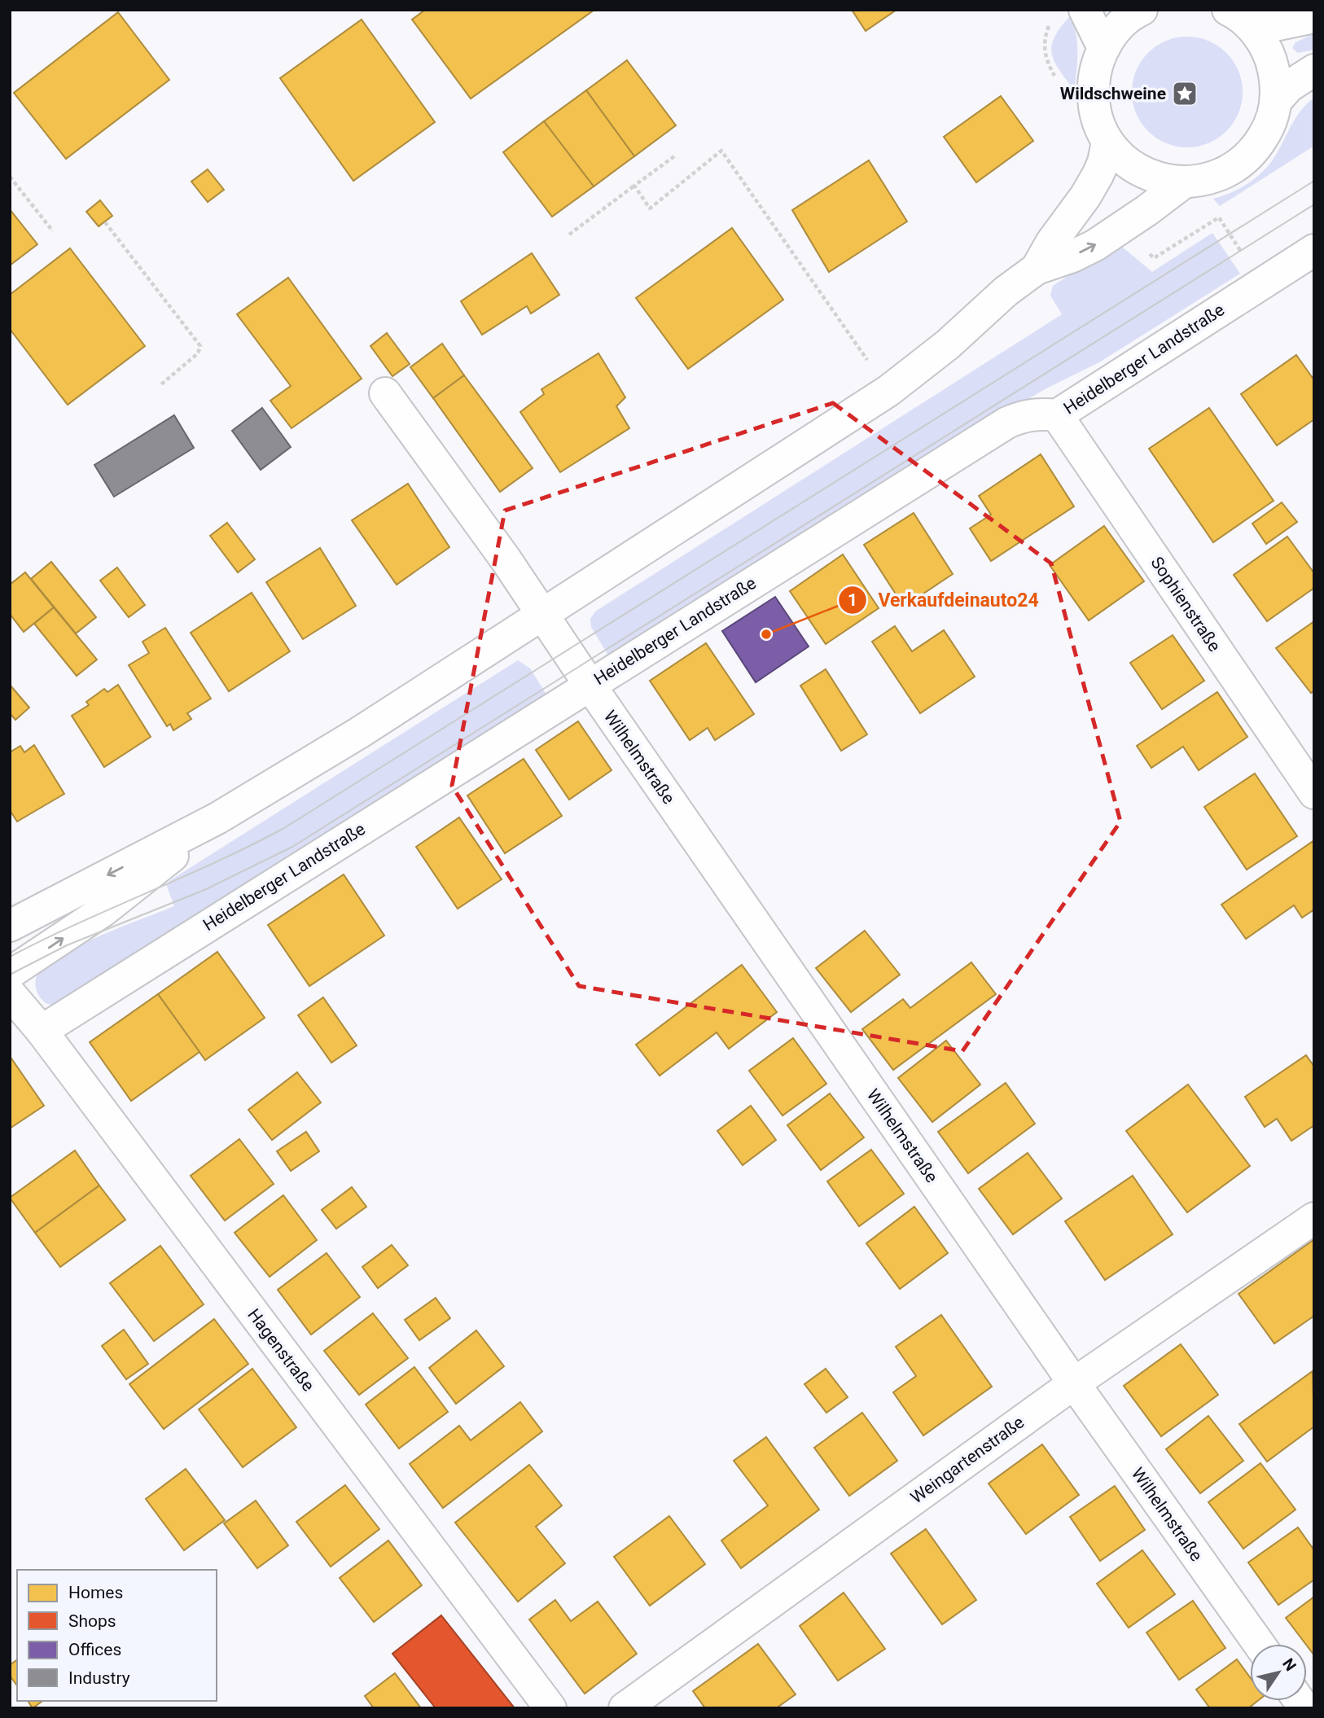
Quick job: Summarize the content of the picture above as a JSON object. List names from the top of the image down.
{
  "streets": {
    "street": [
      "Heidelberger Landstraße",
      "Sophienstraße",
      "Wilhelmstraße",
      "Hagenstraße",
      "Weingartenstraße"
    ]
  },
  "crossings": [
    ["Heidelberger Landstraße", "Sophienstraße"],
    ["Heidelberger Landstraße", "Wilhelmstraße"],
    ["Heidelberger Landstraße", "Hagenstraße"],
    ["Wilhelmstraße", "Weingartenstraße"]
  ],
  "places": {
    "place": ["Wildschweine"],
    "other": ["Verkaufdeinauto24"]
  },
  "legend": [
    "Homes",
    "Shops",
    "Offices",
    "Industry"
  ],
  "north": "top right"
}
